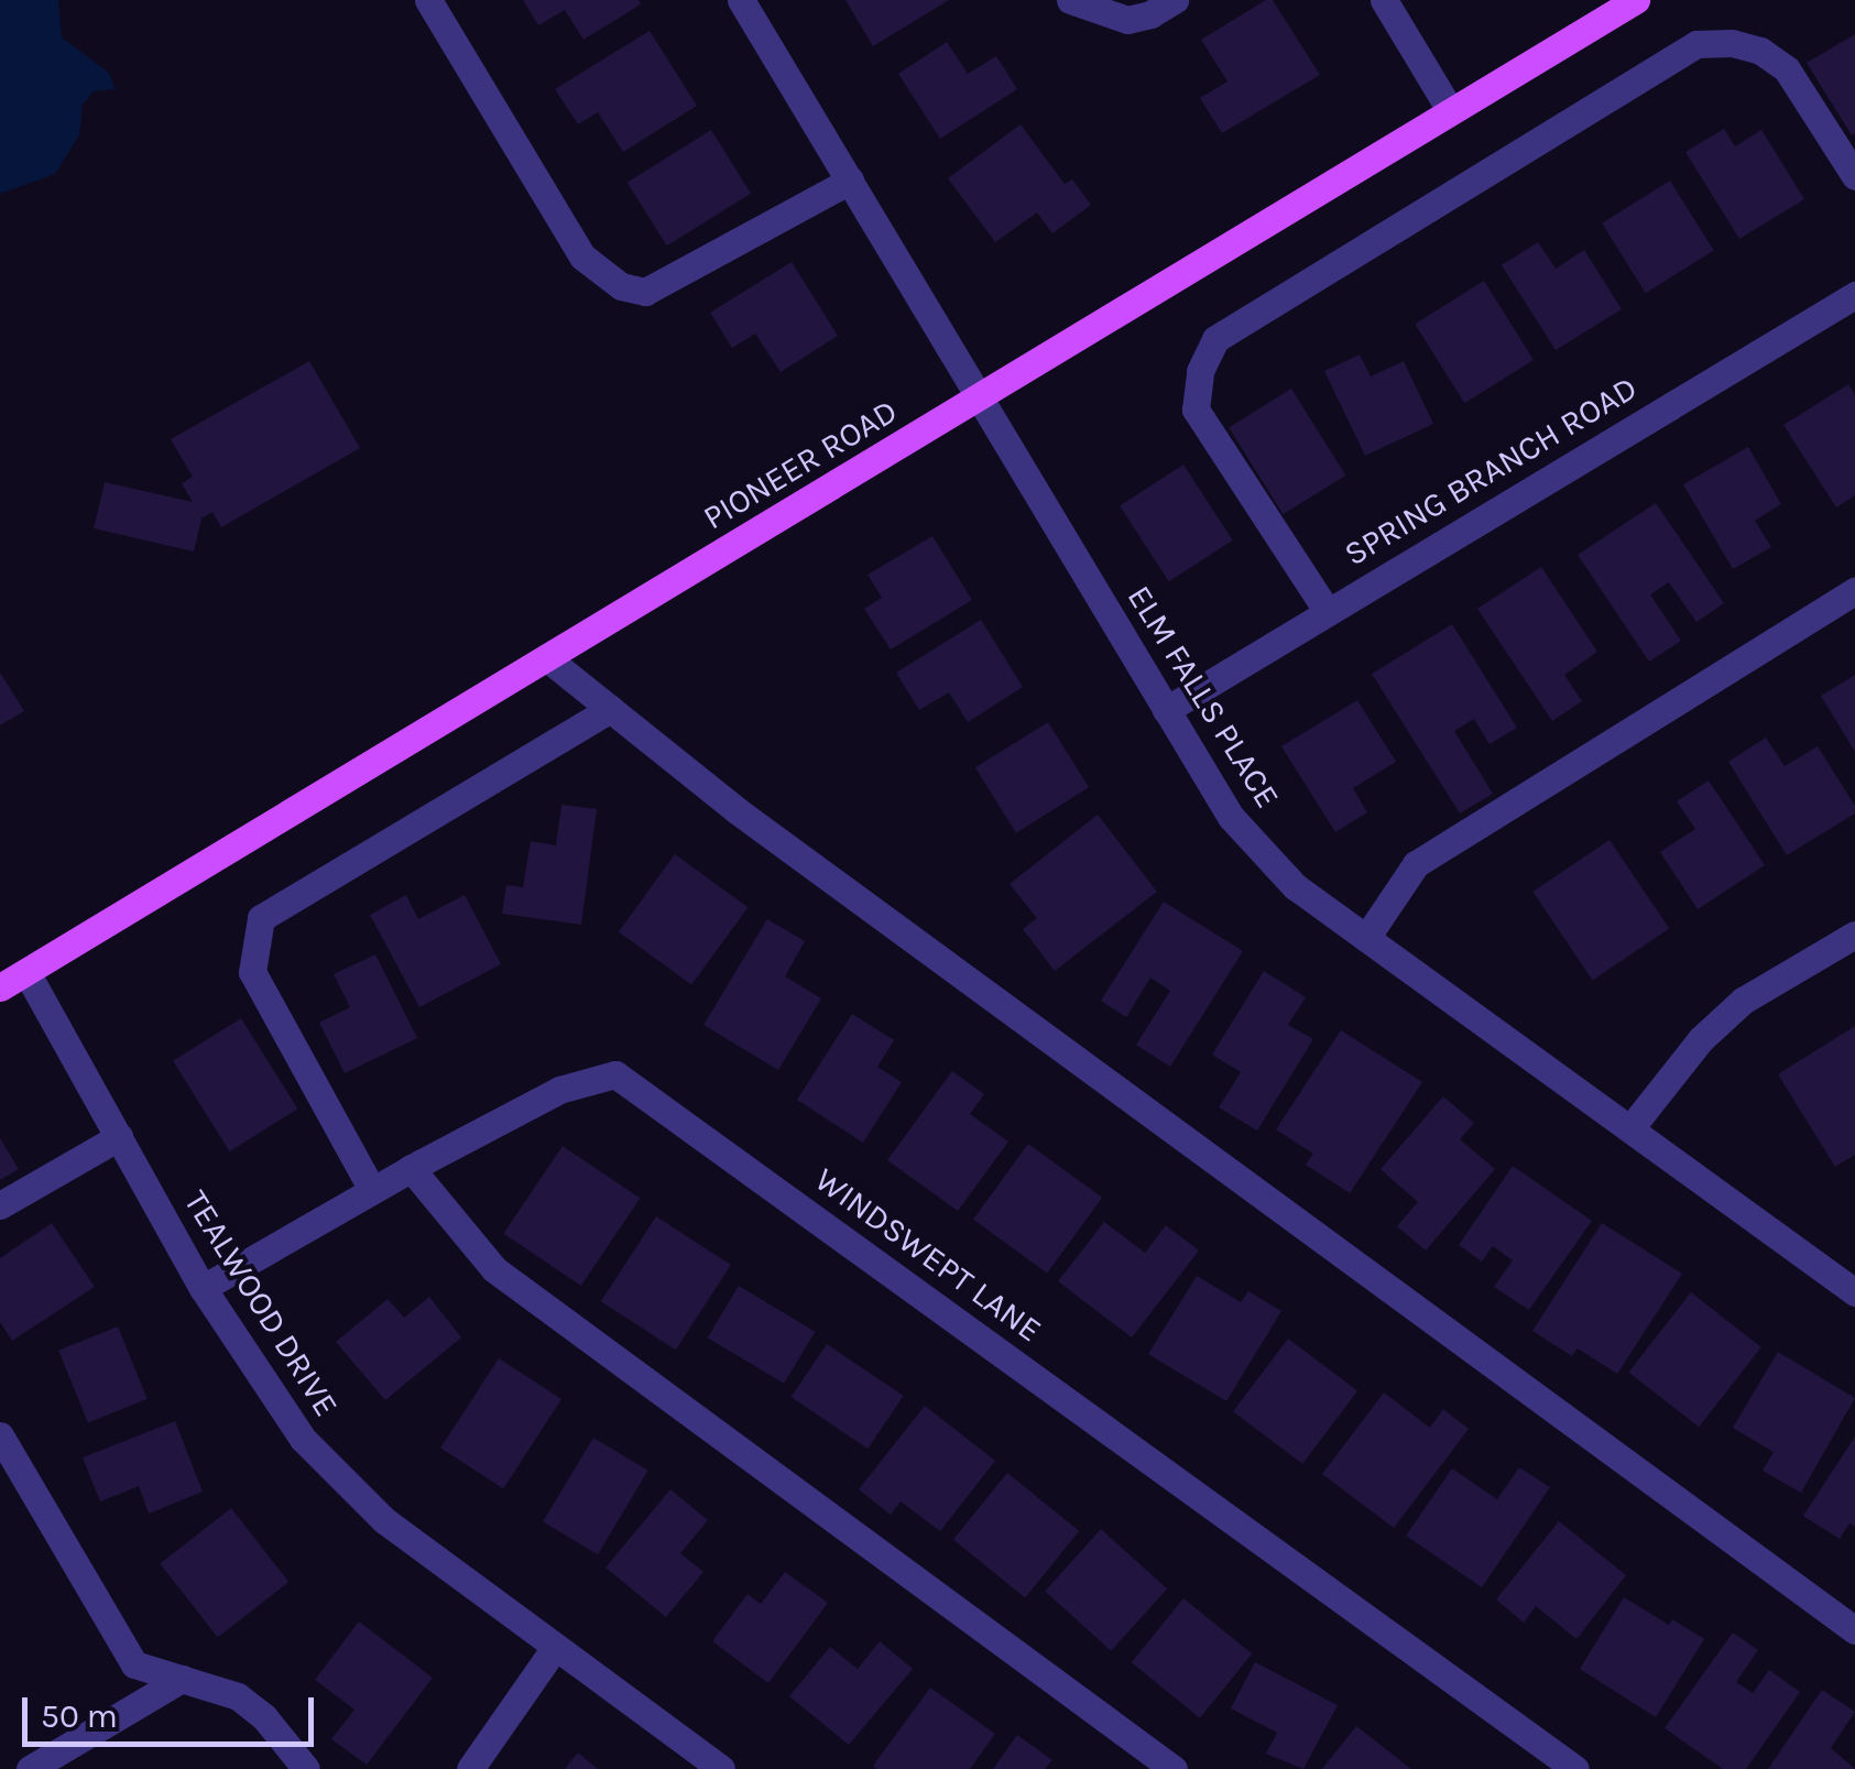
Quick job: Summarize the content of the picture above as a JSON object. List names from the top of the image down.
{
  "streets": {
    "main road": ["PIONEER ROAD"],
    "street": [
      "SPRING BRANCH ROAD",
      "ELM FALLS PLACE",
      "WINDSWEPT LANE",
      "TEALWOOD DRIVE"
    ]
  },
  "crossings": [
    ["PIONEER ROAD", "ELM FALLS PLACE"],
    ["PIONEER ROAD", "TEALWOOD DRIVE"],
    ["SPRING BRANCH ROAD", "ELM FALLS PLACE"],
    ["WINDSWEPT LANE", "TEALWOOD DRIVE"]
  ],
  "scale_bar": "50 m"
}
